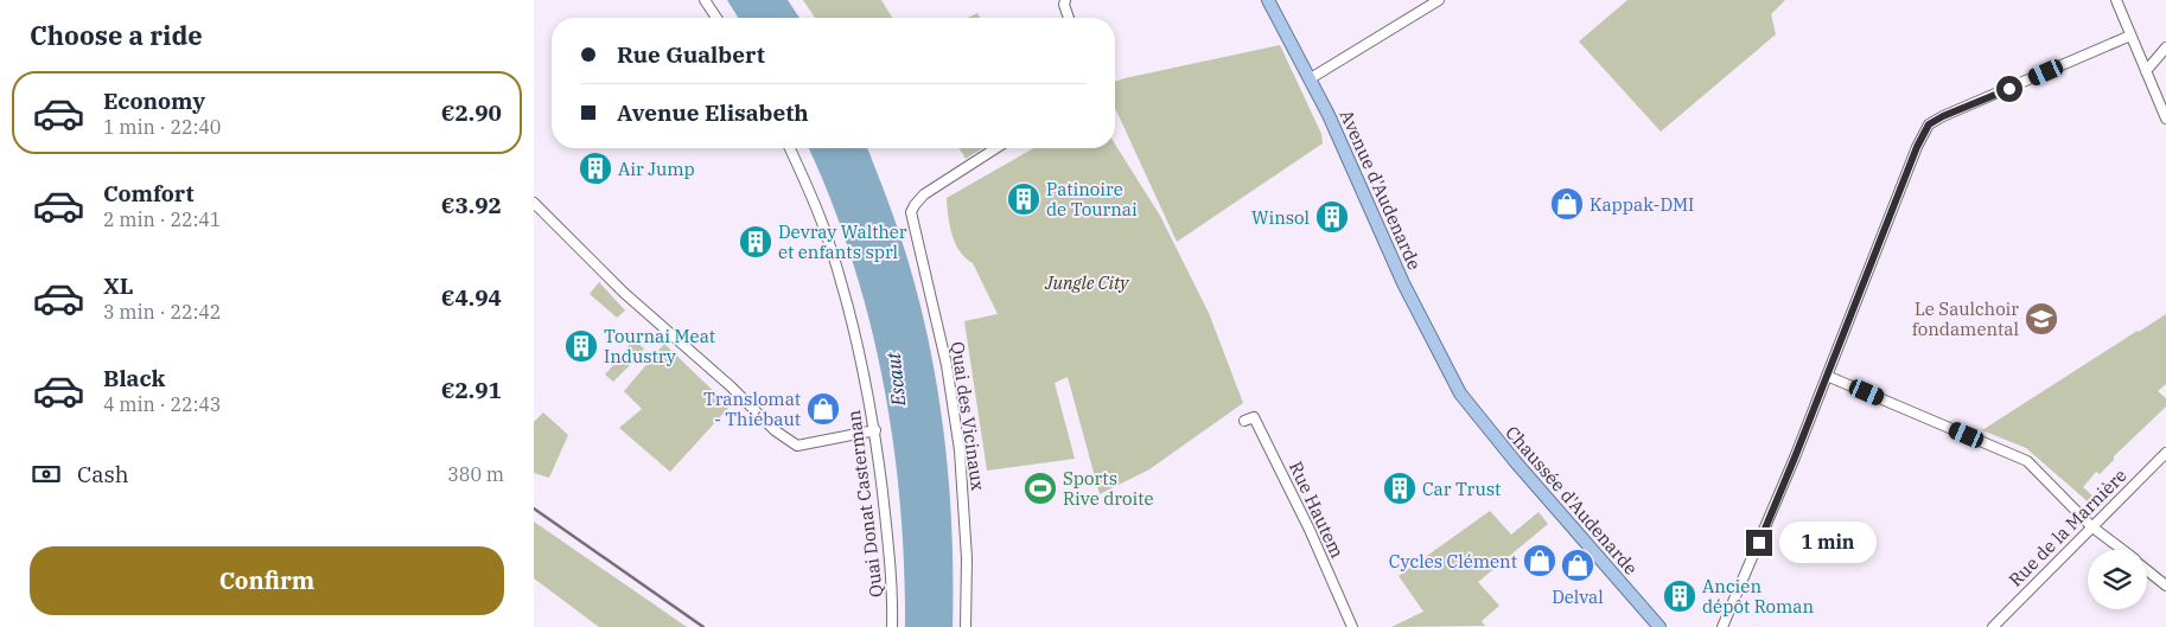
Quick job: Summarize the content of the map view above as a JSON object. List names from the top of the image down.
{
  "streets": {
    "main road": ["Avenue d'Audenarde", "Chaussée d'Audenarde"],
    "street": [
      "Quai des Vicinaux",
      "Quai Donat Casterman",
      "Rue Hautem",
      "Rue de la Marnière"
    ]
  },
  "crossings": [
    ["Avenue d'Audenarde", "Chaussée d'Audenarde"]
  ],
  "water": ["Escaut"],
  "parks": ["Jungle City"],
  "places": {
    "building": [
      "Air Jump",
      "Patinoire de Tournai",
      "Winsol",
      "Devray Walther et enfants sprl",
      "Tournai Meat Industry",
      "Car Trust",
      "Ancien dépôt Roman"
    ],
    "shop": [
      "Kappak-DMI",
      "Translomat - Thiébaut",
      "Cycles Clément",
      "Delval"
    ],
    "school or university": ["Le Saulchoir fondamental"],
    "sports": ["Sports Rive droite"]
  },
  "page": {
    "heading": "Choose a ride",
    "banner": ["Rue Gualbert", "Avenue Elisabeth"],
    "list": [
      {
        "name": "Economy",
        "note": "1 min · 22:40",
        "value": "€2.90"
      },
      {
        "name": "Comfort",
        "note": "2 min · 22:41",
        "value": "€3.92"
      },
      {
        "name": "XL",
        "note": "3 min · 22:42",
        "value": "€4.94"
      },
      {
        "name": "Black",
        "note": "4 min · 22:43",
        "value": "€2.91"
      }
    ],
    "pay": ["Cash", "380 m"],
    "bubble": "1 min",
    "buttons": "Confirm"
  }
}
